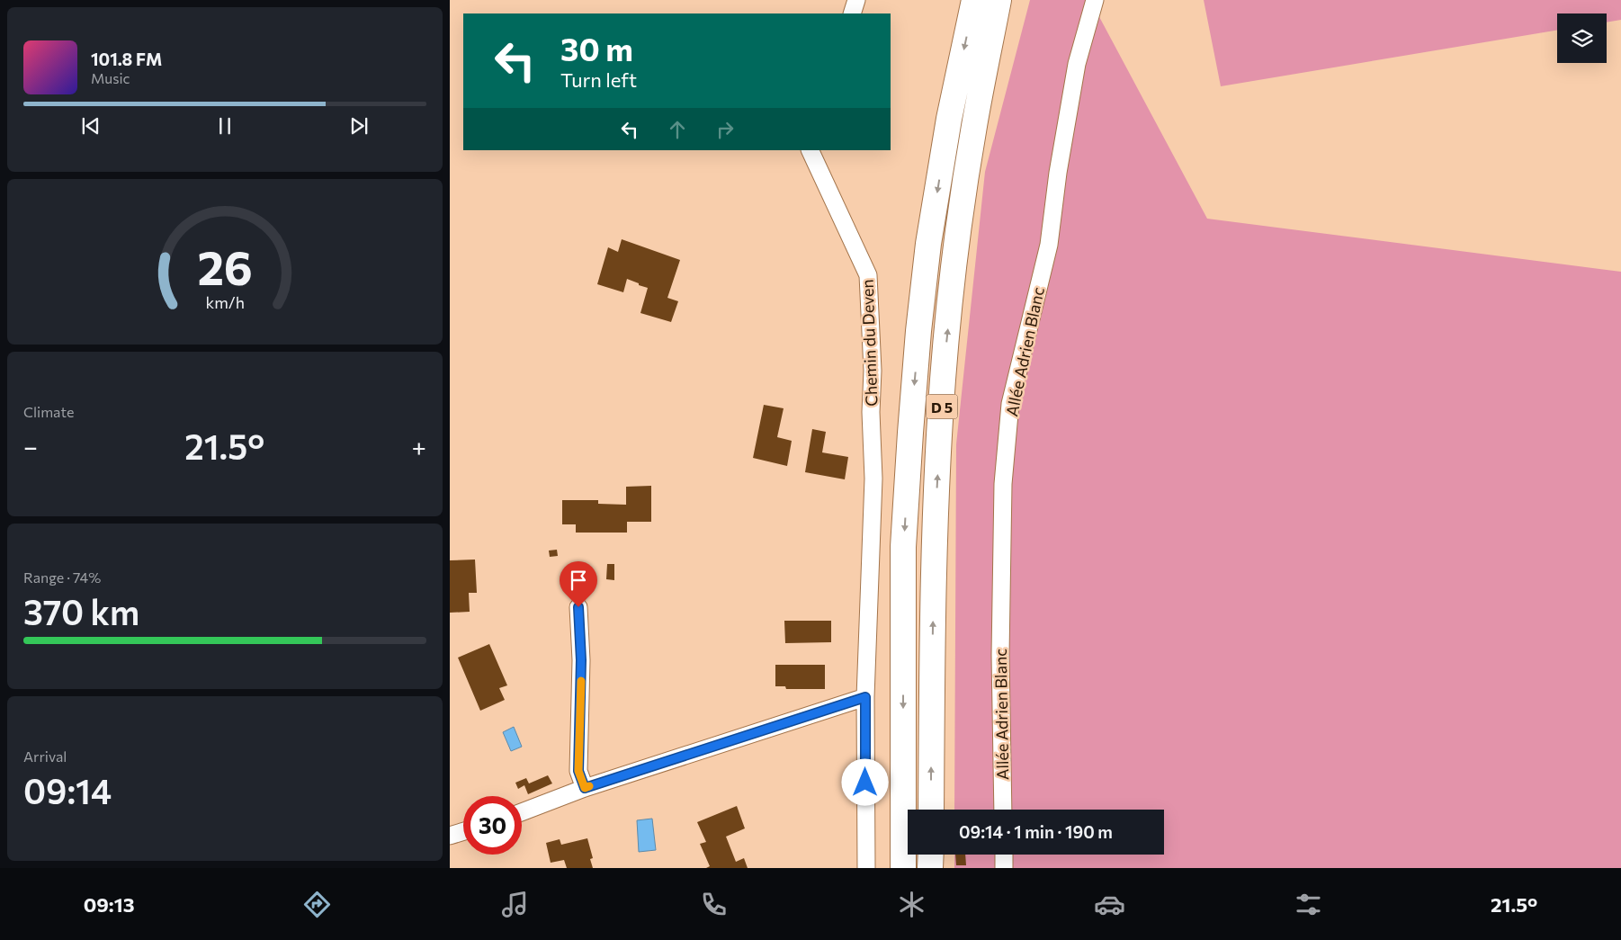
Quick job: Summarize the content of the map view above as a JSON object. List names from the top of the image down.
{
  "streets": {
    "main road": ["D 5"],
    "street": ["Chemin du Deven", "Allée Adrien Blanc"]
  },
  "page": {
    "turn": ["30 m", "Turn left"],
    "song": ["101.8 FM", "Music"],
    "tile": [
      "Climate",
      ["Range · 74%", "370 km"],
      ["Arrival", "09:14"]
    ],
    "heat": ["−", "21.5°", "+"],
    "limit": "30",
    "trip": "09:14 · 1 min · 190 m",
    "tabs": ["09:13", "21.5°"],
    "gauge": ["26", "km/h"]
  }
}
